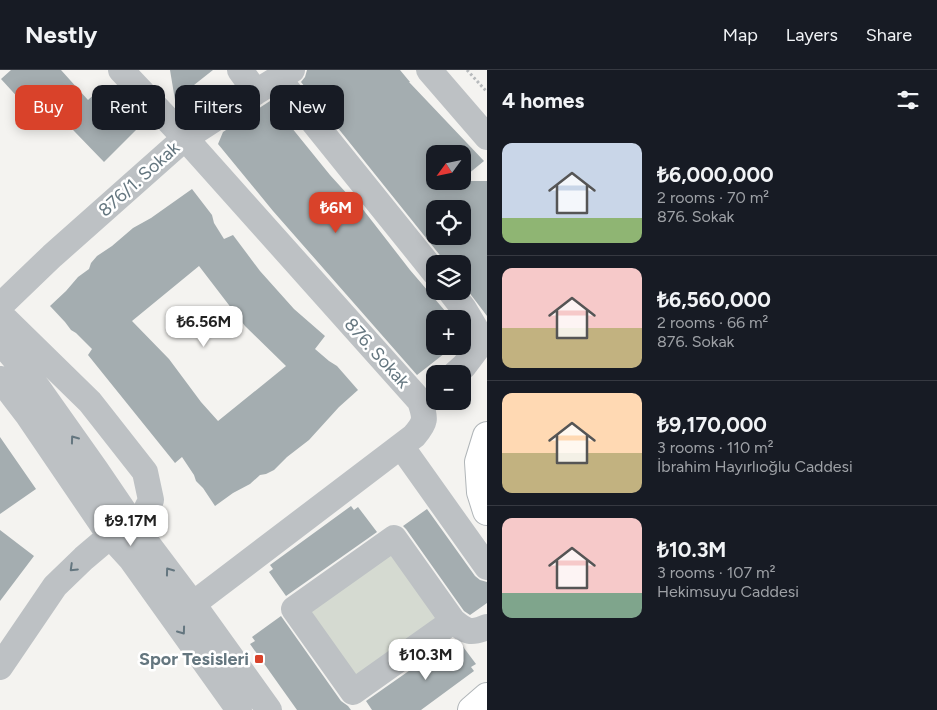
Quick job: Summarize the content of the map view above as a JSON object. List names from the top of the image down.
{
  "streets": {
    "street": ["876/1. Sokak", "876. Sokak"]
  },
  "crossings": [
    ["876/1. Sokak", "876. Sokak"]
  ],
  "places": {
    "transit": ["Spor Tesisleri"]
  },
  "north": "bottom left",
  "page": {
    "header": "Nestly",
    "nav": ["Map", "Layers", "Share"],
    "heading": "4 homes",
    "chip": [
      "Buy",
      "Rent",
      "Filters",
      "New"
    ],
    "list": [
      {
        "name": "₺6,000,000",
        "note": "2 rooms · 70 m² · 876. Sokak"
      },
      {
        "name": "₺6,560,000",
        "note": "2 rooms · 66 m² · 876. Sokak"
      },
      {
        "name": "₺9,170,000",
        "note": "3 rooms · 110 m² · İbrahim Hayırlıoğlu Caddesi"
      },
      {
        "name": "₺10.3M",
        "note": "3 rooms · 107 m² · Hekimsuyu Caddesi"
      }
    ],
    "map_buttons": ["+", "−"],
    "price": [
      "₺6M",
      "₺6.56M",
      "₺9.17M",
      "₺10.3M"
    ]
  }
}
